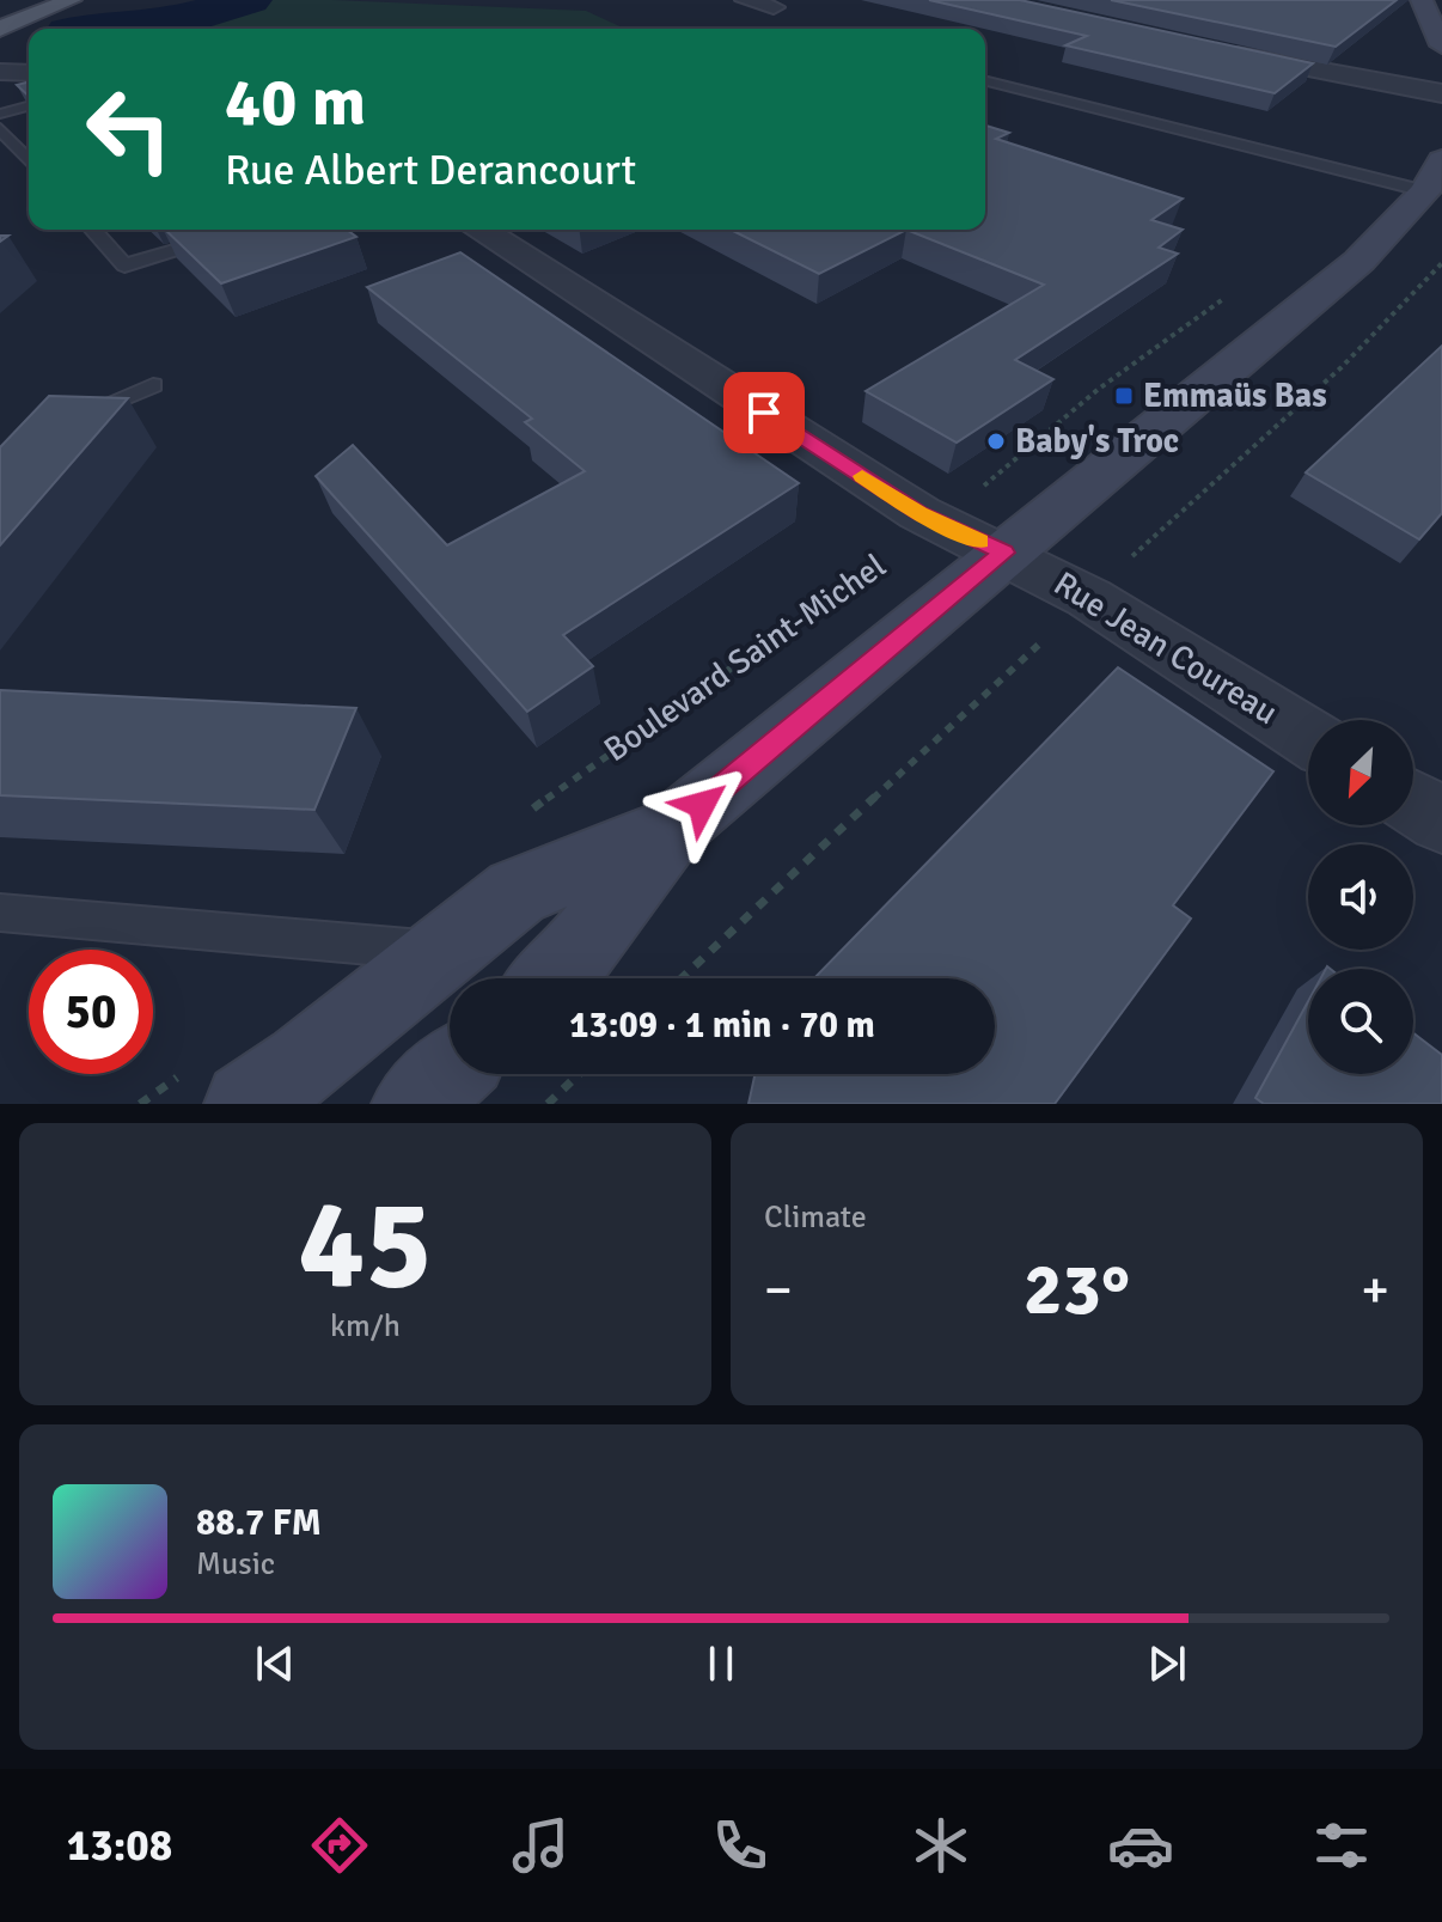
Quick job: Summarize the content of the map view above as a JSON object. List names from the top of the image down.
{
  "streets": {
    "street": ["Rue Jean Coureau"],
    "path": ["Boulevard Saint-Michel"]
  },
  "crossings": [
    ["Rue Jean Coureau", "Boulevard Saint-Michel"]
  ],
  "places": {
    "transit": ["Emmaüs Bas"],
    "other": ["Baby's Troc"]
  },
  "north": "bottom left",
  "page": {
    "turn": ["40 m", "Rue Albert Derancourt"],
    "limit": "50",
    "trip": "13:09 · 1 min · 70 m",
    "tile": [
      ["45", "km/h"],
      "Climate"
    ],
    "heat": ["−", "23°", "+"],
    "song": ["88.7 FM", "Music"],
    "tabs": "13:08"
  }
}
